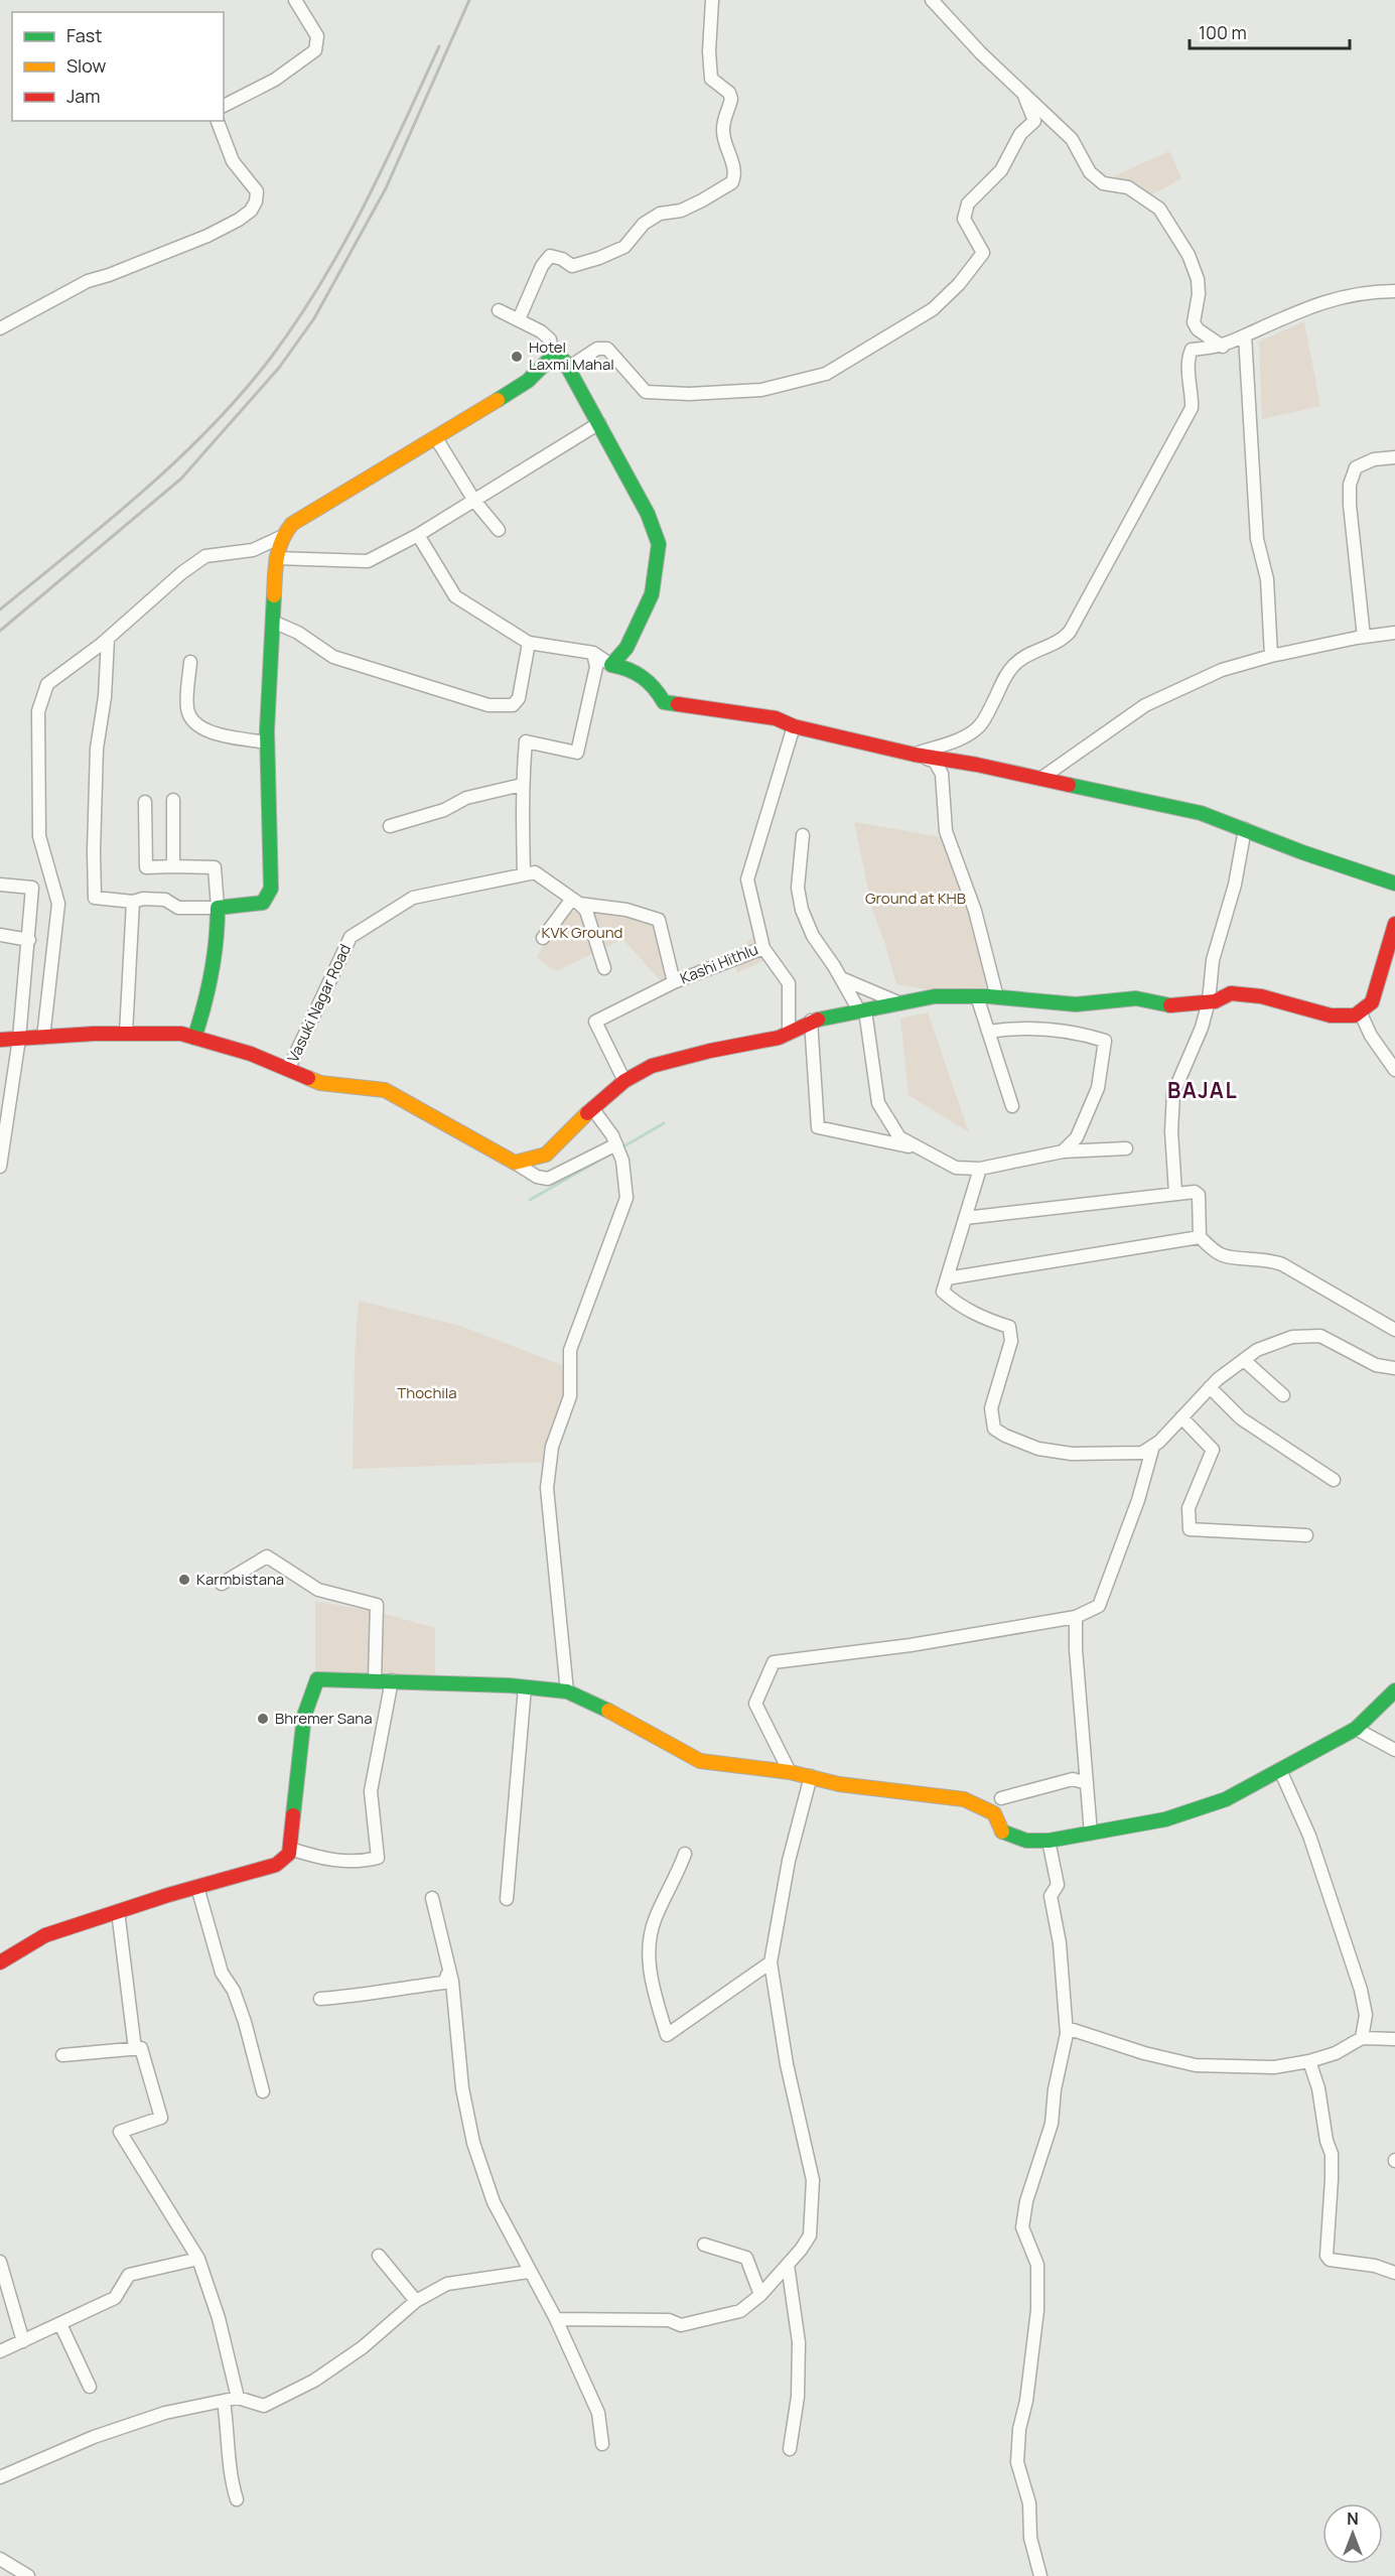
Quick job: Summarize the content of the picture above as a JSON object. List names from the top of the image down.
{
  "streets": {
    "street": ["Kashi Hithlu", "Vasuki Nagar Road"]
  },
  "districts": ["BAJAL"],
  "parks": ["Ground at KHB", "KVK Ground", "Thochila"],
  "places": ["Hotel Laxmi Mahal", "Karmbistana", "Bhremer Sana"],
  "legend": ["Fast", "Slow", "Jam"],
  "scale_bar": "100 m",
  "north": "top"
}
